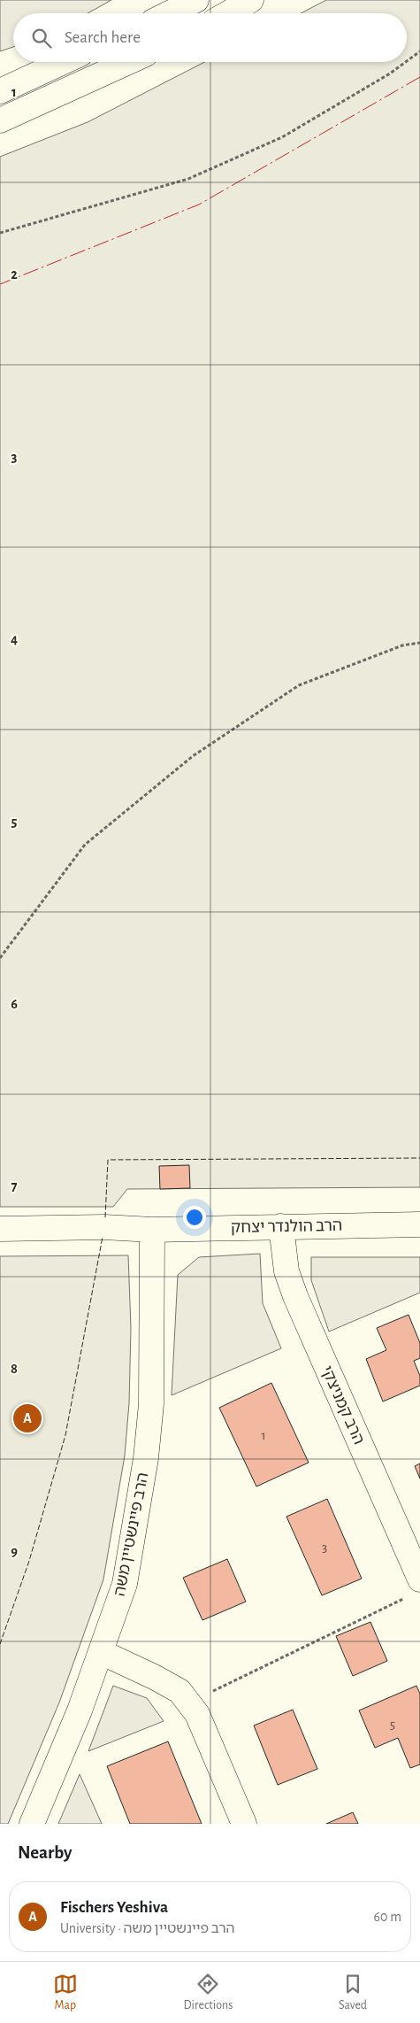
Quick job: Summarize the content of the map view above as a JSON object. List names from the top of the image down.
{
  "streets": {
    "street": ["הרב הולנדר יצחק", "הרב קמניצקי", "הרב פיינשטיין משה"]
  },
  "crossings": [
    ["הרב הולנדר יצחק", "הרב קמניצקי"],
    ["הרב הולנדר יצחק", "הרב פיינשטיין משה"]
  ],
  "house_numbers": ["1", "3", "5"],
  "page": {
    "search": "Search here",
    "pins": "A",
    "heading": "Nearby",
    "list": [
      {
        "mark": "A",
        "name": "Fischers Yeshiva",
        "note": "University · הרב פיינשטיין משה",
        "value": "60 m"
      }
    ],
    "nav": ["Map", "Directions", "Saved"]
  },
  "grid": {
    "rows": [
      "1",
      "2",
      "3",
      "4",
      "5",
      "6",
      "7",
      "8",
      "9"
    ]
  }
}
